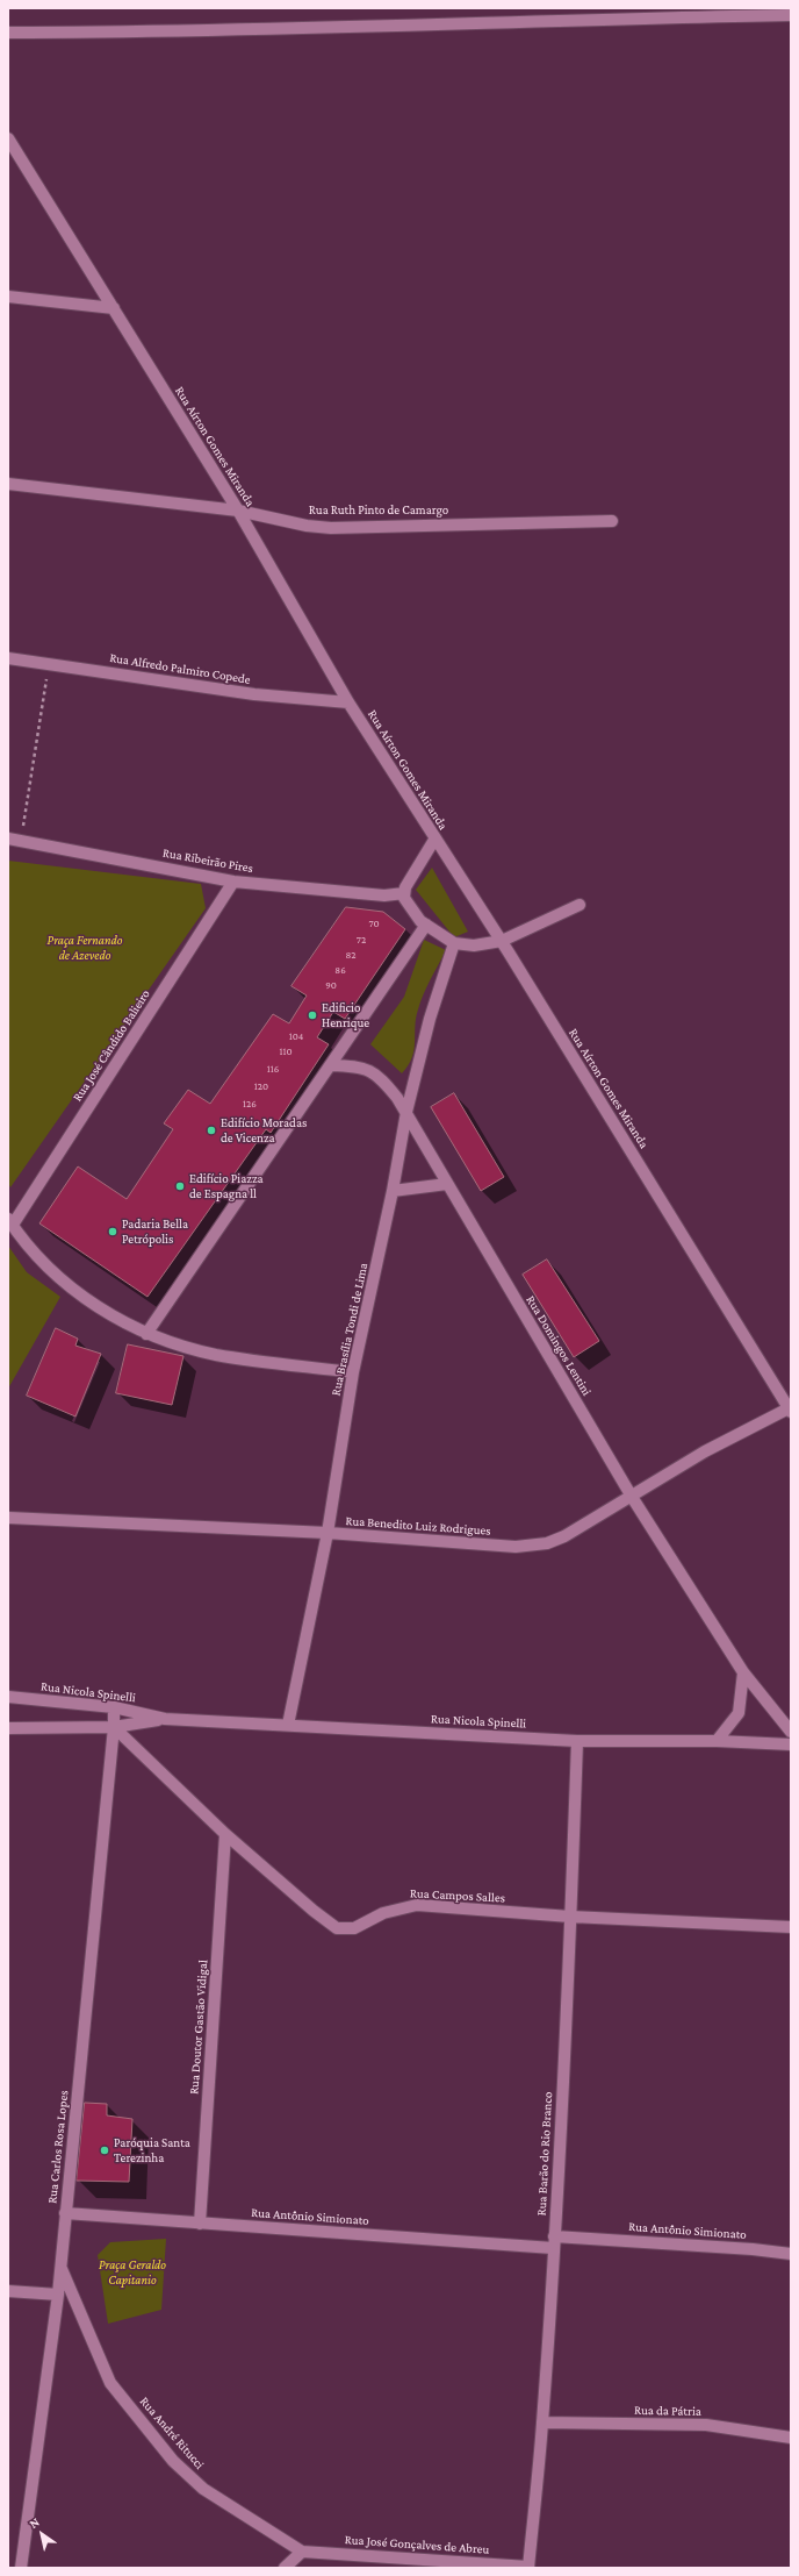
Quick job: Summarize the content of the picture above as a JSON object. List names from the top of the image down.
{
  "streets": {
    "street": [
      "Rua Aírton Gomes Miranda",
      "Rua Ruth Pinto de Camargo",
      "Rua Alfredo Palmiro Copede",
      "Rua Ribeirão Pires",
      "Rua José Cândido Balieiro",
      "Rua Brasília Tondi de Lima",
      "Rua Domingos Lentini",
      "Rua Benedito Luiz Rodrigues",
      "Rua Nicola Spinelli",
      "Rua Campos Salles",
      "Rua Doutor Gastão Vidigal",
      "Rua Carlos Rosa Lopes",
      "Rua Barão do Rio Branco",
      "Rua Antônio Simionato",
      "Rua da Pátria",
      "Rua André Ritucci",
      "Rua José Gonçalves de Abreu"
    ]
  },
  "crossings": [
    ["Rua Aírton Gomes Miranda", "Rua Ruth Pinto de Camargo"],
    ["Rua Aírton Gomes Miranda", "Rua Alfredo Palmiro Copede"],
    ["Rua Aírton Gomes Miranda", "Rua Benedito Luiz Rodrigues"],
    ["Rua Ribeirão Pires", "Rua José Cândido Balieiro"],
    ["Rua Brasília Tondi de Lima", "Rua Domingos Lentini"],
    ["Rua Brasília Tondi de Lima", "Rua Benedito Luiz Rodrigues"],
    ["Rua Brasília Tondi de Lima", "Rua Nicola Spinelli"],
    ["Rua Domingos Lentini", "Rua Benedito Luiz Rodrigues"],
    ["Rua Nicola Spinelli", "Rua Campos Salles"],
    ["Rua Nicola Spinelli", "Rua Carlos Rosa Lopes"],
    ["Rua Nicola Spinelli", "Rua Barão do Rio Branco"],
    ["Rua Campos Salles", "Rua Doutor Gastão Vidigal"],
    ["Rua Campos Salles", "Rua Carlos Rosa Lopes"],
    ["Rua Campos Salles", "Rua Barão do Rio Branco"],
    ["Rua Doutor Gastão Vidigal", "Rua Antônio Simionato"],
    ["Rua Carlos Rosa Lopes", "Rua Antônio Simionato"],
    ["Rua Carlos Rosa Lopes", "Rua André Ritucci"],
    ["Rua Barão do Rio Branco", "Rua Antônio Simionato"],
    ["Rua Barão do Rio Branco", "Rua da Pátria"],
    ["Rua Barão do Rio Branco", "Rua José Gonçalves de Abreu"],
    ["Rua André Ritucci", "Rua José Gonçalves de Abreu"]
  ],
  "parks": ["Praça Fernando de Azevedo", "Praça Geraldo Capitanio"],
  "places": [
    "Edificio Henrique",
    "Edifício Moradas de Vicenza",
    "Edifício Piazza de Espagna ll",
    "Padaria Bella Petrópolis",
    "Paróquia Santa Terezinha"
  ],
  "house_numbers": [
    "70",
    "72",
    "82",
    "86",
    "90",
    "104",
    "110",
    "116",
    "120",
    "126"
  ],
  "north": "top left"
}
